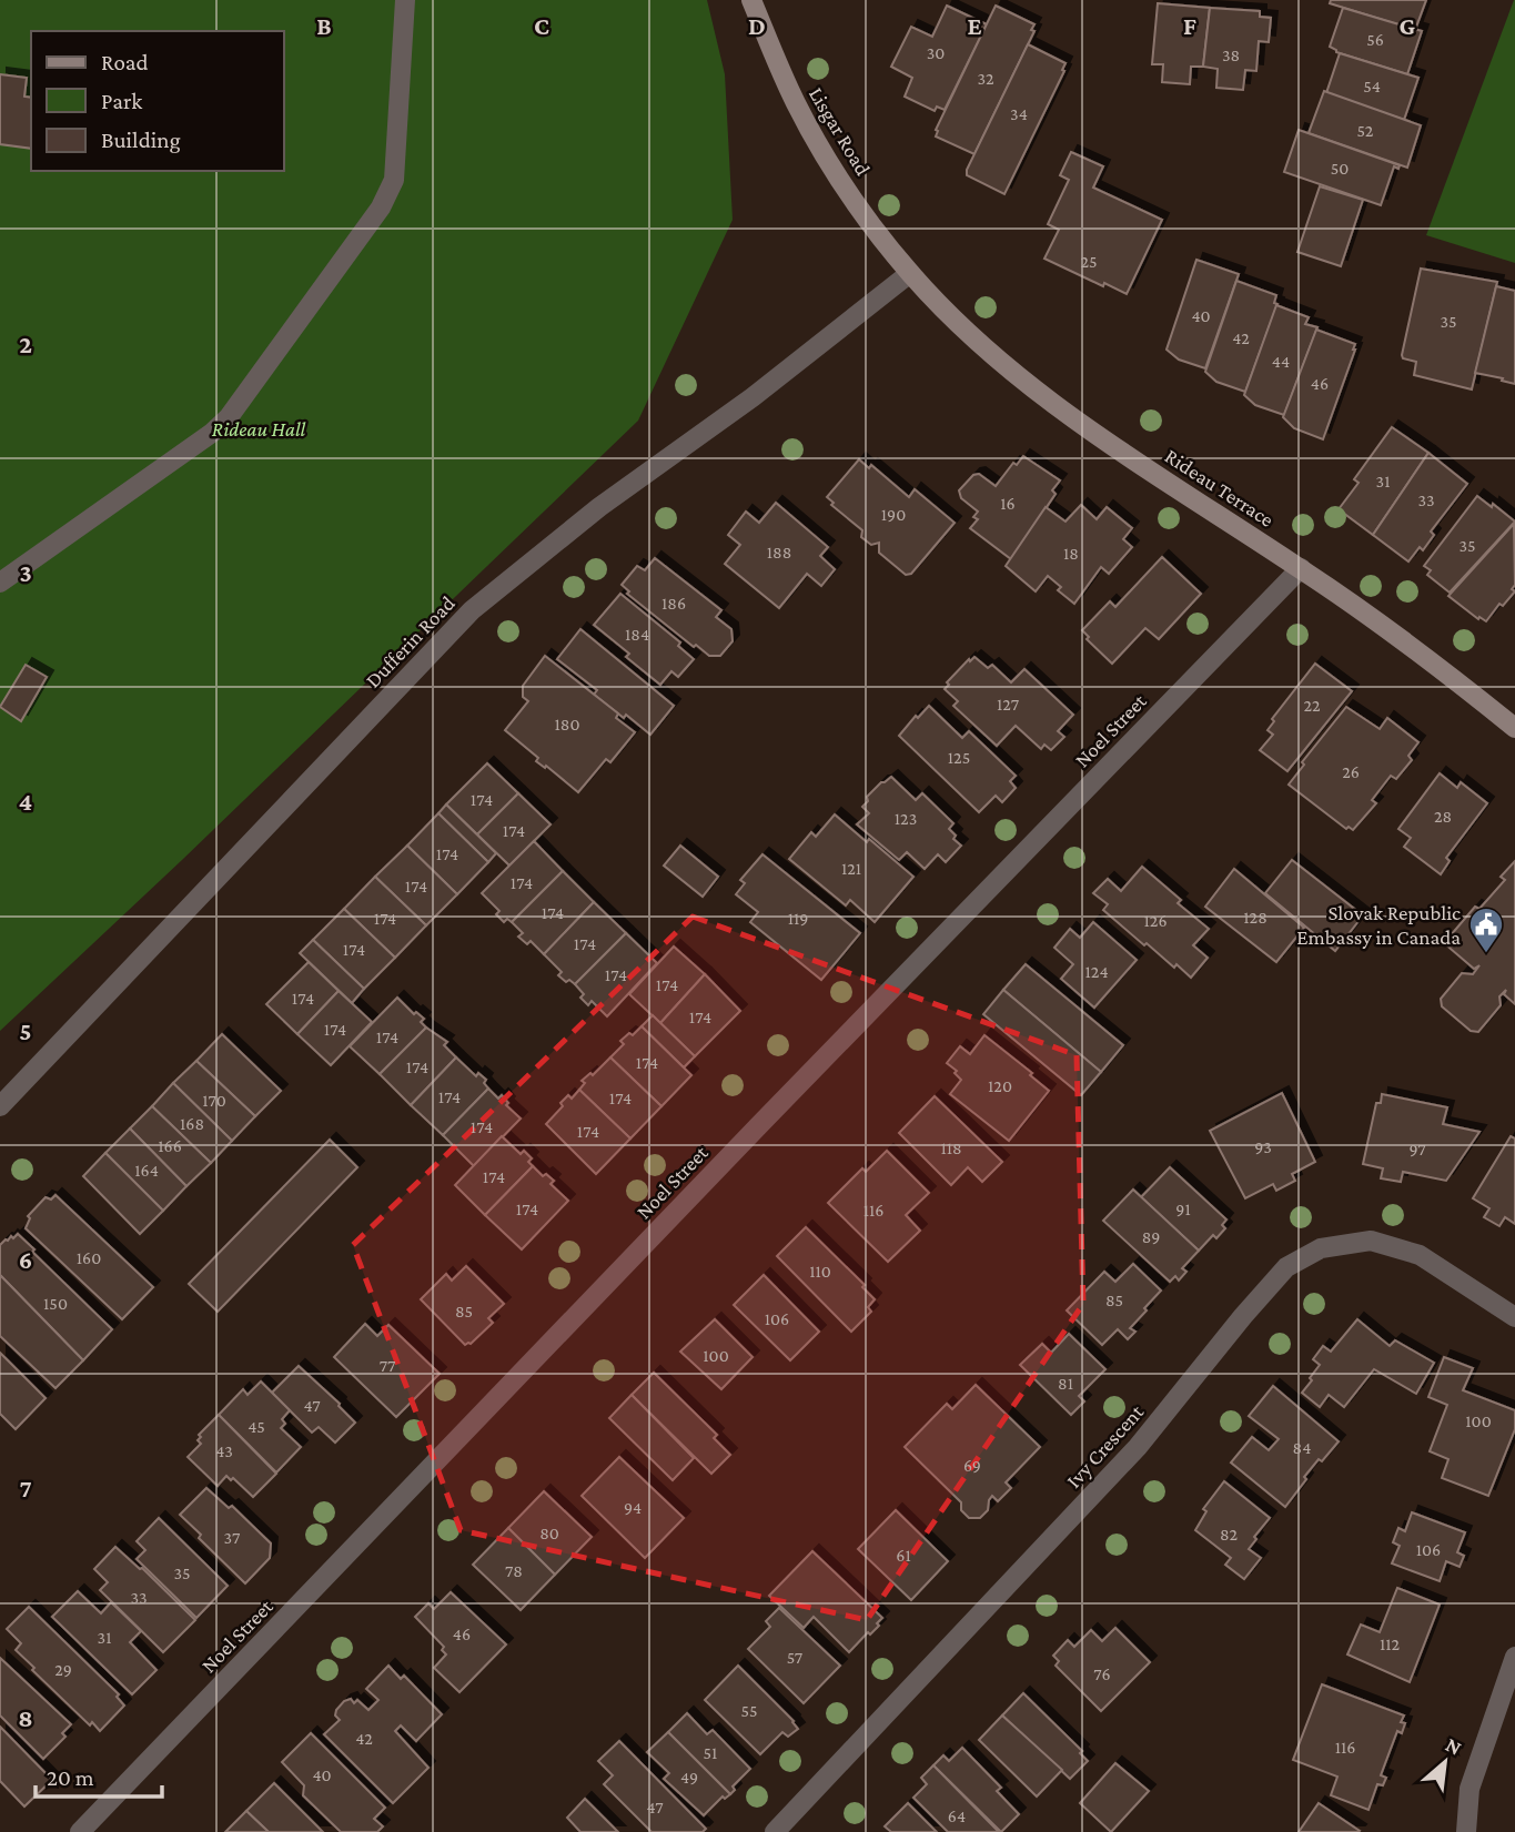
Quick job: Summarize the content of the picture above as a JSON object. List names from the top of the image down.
{
  "streets": {
    "street": [
      "Lisgar Road",
      "Rideau Terrace",
      "Dufferin Road",
      "Noel Street",
      "Ivy Crescent"
    ]
  },
  "crossings": [
    ["Lisgar Road", "Rideau Terrace"],
    ["Lisgar Road", "Dufferin Road"],
    ["Rideau Terrace", "Dufferin Road"],
    ["Rideau Terrace", "Noel Street"]
  ],
  "parks": ["Rideau Hall"],
  "places": {
    "public building": ["Slovak Republic Embassy in Canada"]
  },
  "house_numbers": [
    "56",
    "30",
    "38",
    "32",
    "54",
    "34",
    "52",
    "50",
    "25",
    "40",
    "35",
    "42",
    "44",
    "46",
    "31",
    "33",
    "16",
    "190",
    "35",
    "188",
    "18",
    "186",
    "184",
    "127",
    "22",
    "180",
    "125",
    "26",
    "174",
    "28",
    "123",
    "174",
    "174",
    "121",
    "174",
    "174",
    "174",
    "128",
    "174",
    "119",
    "126",
    "174",
    "174",
    "124",
    "174",
    "174",
    "174",
    "174",
    "174",
    "174",
    "174",
    "174",
    "120",
    "174",
    "174",
    "170",
    "168",
    "174",
    "174",
    "166",
    "93",
    "118",
    "97",
    "164",
    "174",
    "174",
    "91",
    "116",
    "89",
    "160",
    "110",
    "85",
    "150",
    "85",
    "106",
    "100",
    "77",
    "81",
    "47",
    "100",
    "45",
    "84",
    "43",
    "69",
    "94",
    "80",
    "82",
    "37",
    "106",
    "61",
    "78",
    "35",
    "33",
    "46",
    "31",
    "112",
    "57",
    "29",
    "76",
    "55",
    "42",
    "116",
    "51",
    "40",
    "49",
    "47",
    "64"
  ],
  "legend": ["Road", "Park", "Building"],
  "scale_bar": "20 m",
  "north": "top right",
  "grid": {
    "columns": [
      "B",
      "C",
      "D",
      "E",
      "F",
      "G"
    ],
    "rows": [
      "2",
      "3",
      "4",
      "5",
      "6",
      "7",
      "8"
    ]
  }
}
